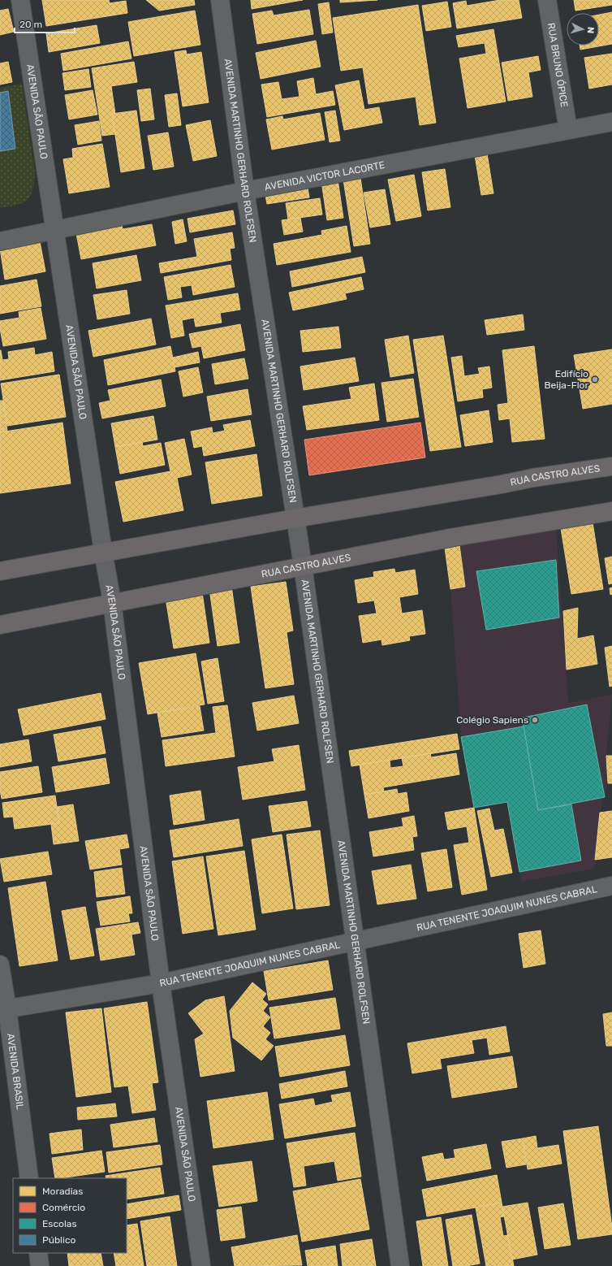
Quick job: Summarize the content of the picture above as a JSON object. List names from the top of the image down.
{
  "streets": {
    "main road": ["RUA CASTRO ALVES"],
    "street": [
      "RUA BRUNO ÓPICE",
      "AVENIDA SÃO PAULO",
      "AVENIDA MARTINHO GERHARD ROLFSEN",
      "AVENIDA VICTOR LACORTE",
      "RUA TENENTE JOAQUIM NUNES CABRAL",
      "AVENIDA BRASIL"
    ]
  },
  "crossings": [
    ["RUA BRUNO ÓPICE", "AVENIDA VICTOR LACORTE"],
    ["AVENIDA SÃO PAULO", "AVENIDA VICTOR LACORTE"],
    ["AVENIDA SÃO PAULO", "RUA CASTRO ALVES"],
    ["AVENIDA SÃO PAULO", "RUA TENENTE JOAQUIM NUNES CABRAL"],
    ["AVENIDA MARTINHO GERHARD ROLFSEN", "AVENIDA VICTOR LACORTE"],
    ["AVENIDA MARTINHO GERHARD ROLFSEN", "RUA CASTRO ALVES"],
    ["AVENIDA MARTINHO GERHARD ROLFSEN", "RUA TENENTE JOAQUIM NUNES CABRAL"],
    ["RUA TENENTE JOAQUIM NUNES CABRAL", "AVENIDA BRASIL"]
  ],
  "places": ["Edifício Beija-Flor", "Colégio Sapiens"],
  "legend": [
    "Moradias",
    "Comércio",
    "Escolas",
    "Público"
  ],
  "scale_bar": "20 m",
  "north": "right"
}
